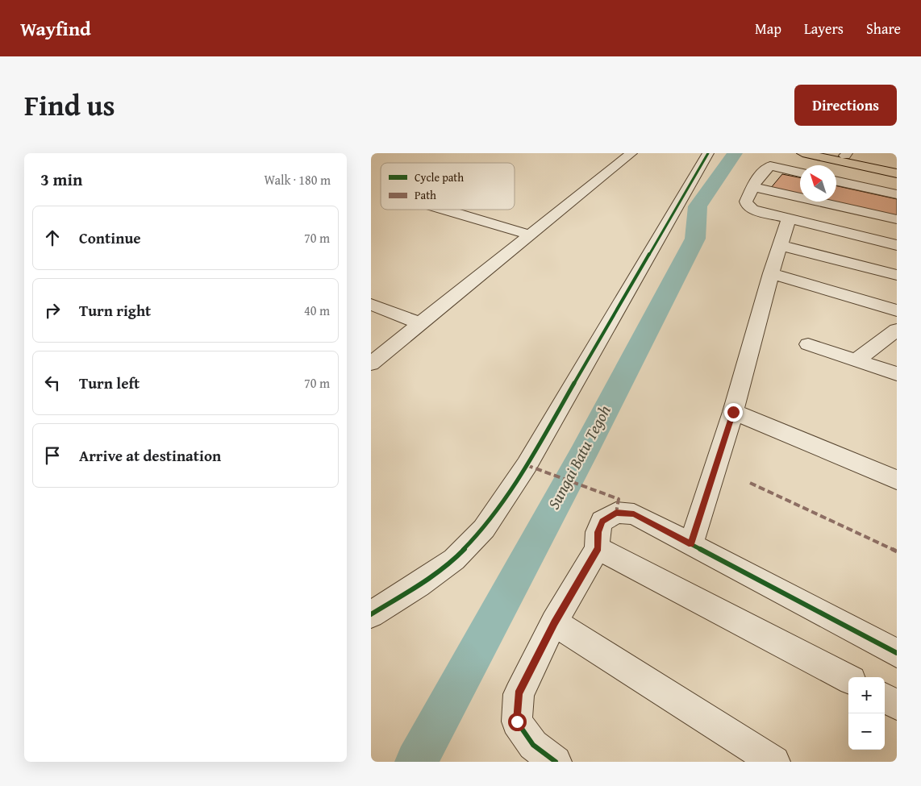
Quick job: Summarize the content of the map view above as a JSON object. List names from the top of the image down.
{
  "water": ["Sungai Batu Tegoh"],
  "legend": ["Cycle path", "Path"],
  "north": "top left",
  "page": {
    "header": "Wayfind",
    "nav": ["Map", "Layers", "Share"],
    "title": "Find us",
    "buttons": "Directions",
    "heading": ["3 min", "Walk · 180 m"],
    "list": [
      ["Continue", "70 m"],
      ["Turn right", "40 m"],
      ["Turn left", "70 m"],
      "Arrive at destination"
    ],
    "map_buttons": ["+", "−"]
  }
}
